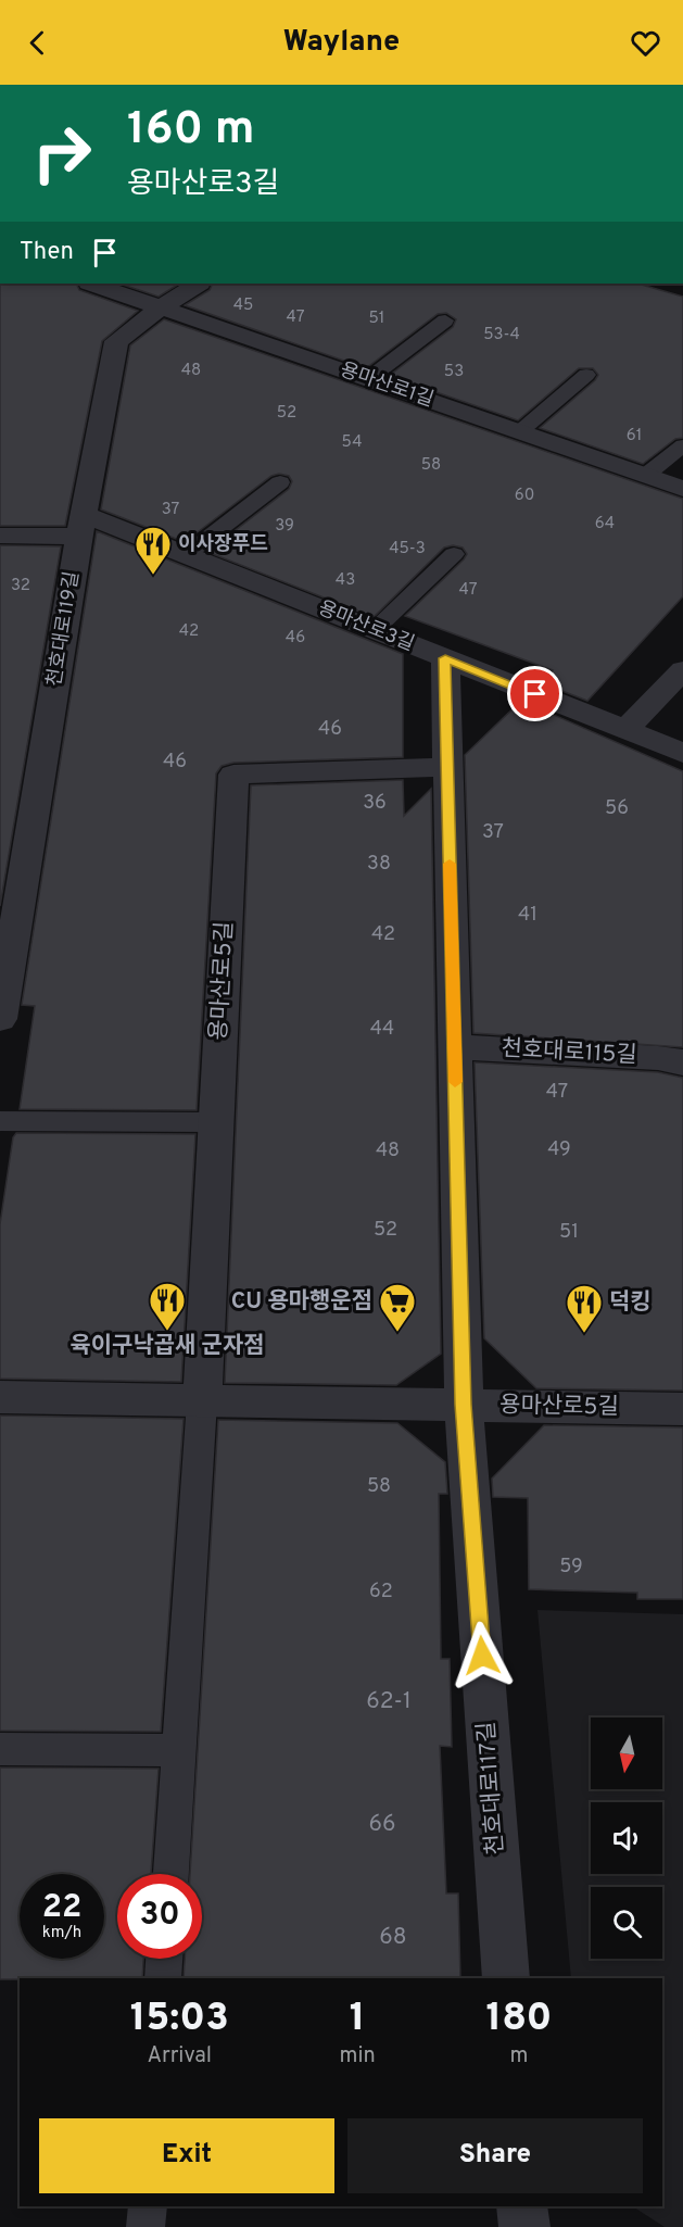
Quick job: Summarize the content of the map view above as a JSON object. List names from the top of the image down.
{
  "streets": {
    "street": [
      "용마산로1길",
      "용마산로3길",
      "천호대로119길",
      "용마산로5길",
      "천호대로115길",
      "천호대로117길"
    ]
  },
  "crossings": [
    ["용마산로1길", "천호대로119길"],
    ["용마산로3길", "천호대로119길"],
    ["용마산로3길", "천호대로117길"],
    ["용마산로5길", "천호대로117길"],
    ["천호대로115길", "천호대로117길"]
  ],
  "places": {
    "restaurant": ["이사장푸드", "육이구낙곱새 군자점", "덕킹"],
    "supermarket": ["CU 용마행운점"]
  },
  "house_numbers": [
    "45",
    "47",
    "51",
    "53-4",
    "48",
    "53",
    "52",
    "61",
    "54",
    "58",
    "60",
    "37",
    "64",
    "39",
    "45-3",
    "43",
    "32",
    "47",
    "42",
    "46",
    "46",
    "46",
    "36",
    "56",
    "37",
    "38",
    "41",
    "42",
    "44",
    "47",
    "49",
    "48",
    "52",
    "51",
    "58",
    "59",
    "62",
    "62-1",
    "66",
    "68"
  ],
  "north": "bottom",
  "page": {
    "header": "Waylane",
    "turn": ["160 m", "용마산로3길"],
    "then": "Then",
    "speed": "22 km/h",
    "limit": "30",
    "eta": [
      "15:03",
      "Arrival",
      "1",
      "min",
      "180",
      "m"
    ],
    "buttons": ["Exit", "Share"]
  }
}
